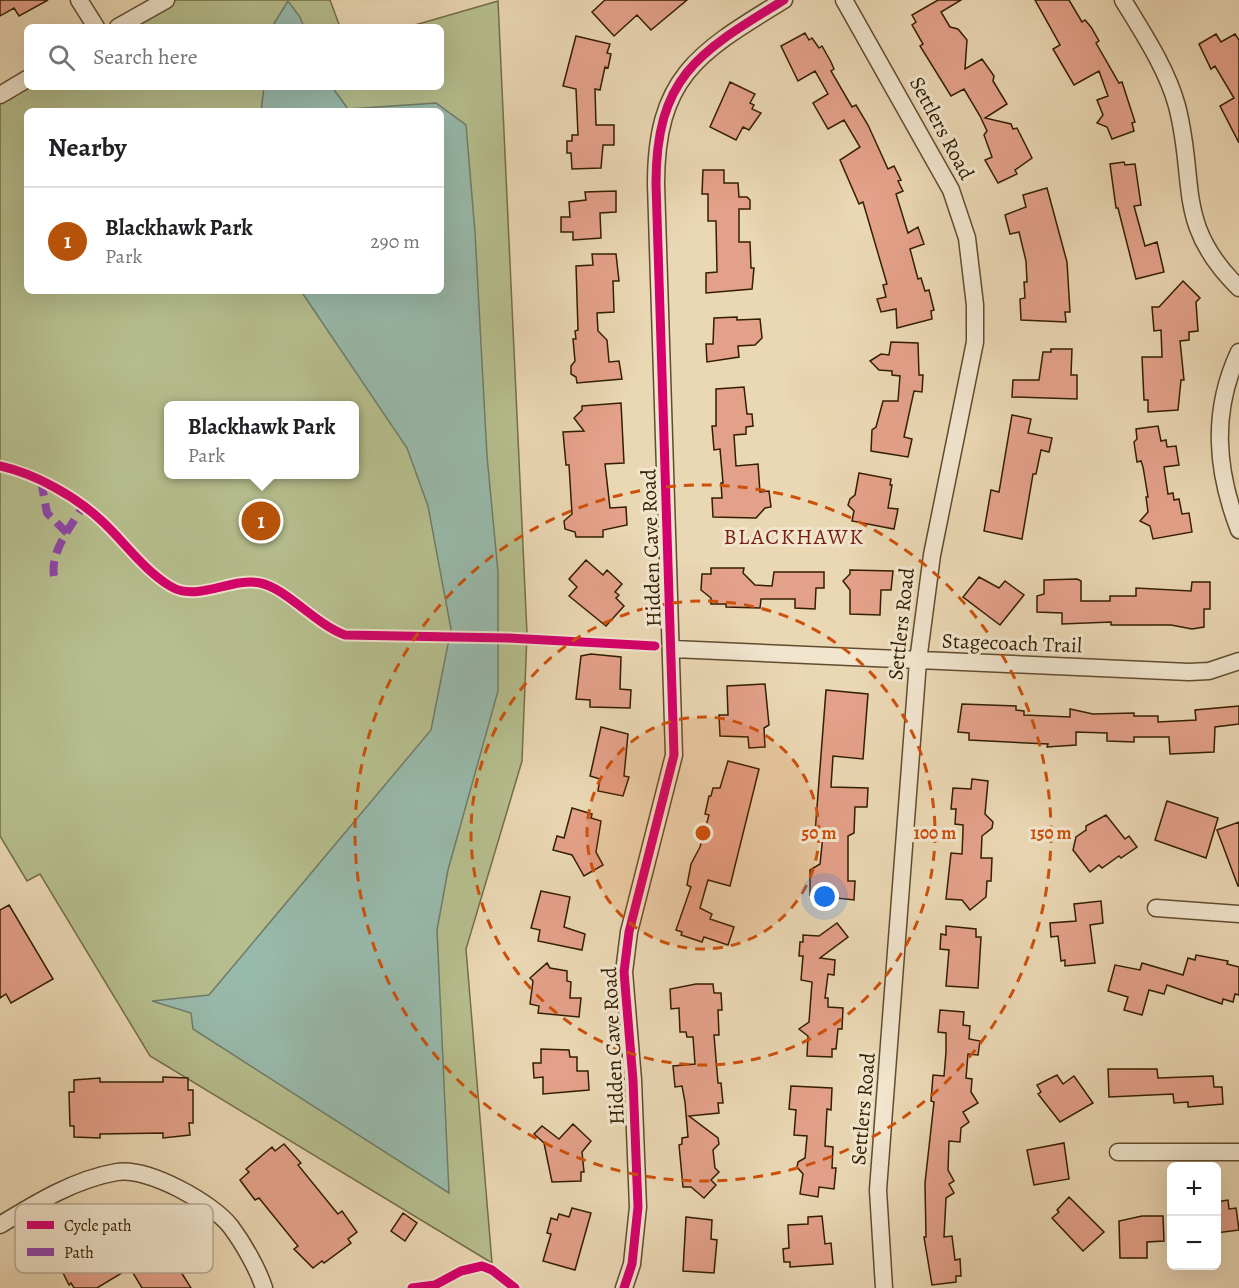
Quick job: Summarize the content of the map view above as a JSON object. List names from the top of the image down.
{
  "streets": {
    "street": ["Settlers Road", "Hidden Cave Road", "Stagecoach Trail"]
  },
  "crossings": [
    ["Settlers Road", "Stagecoach Trail"],
    ["Hidden Cave Road", "Stagecoach Trail"]
  ],
  "districts": ["BLACKHAWK"],
  "legend": ["Cycle path", "Path"],
  "page": {
    "search": "Search here",
    "heading": "Nearby",
    "list": [
      {
        "mark": "1",
        "name": "Blackhawk Park",
        "note": "Park",
        "value": "290 m"
      }
    ],
    "popup": ["Blackhawk Park", "Park"],
    "pins": "1",
    "map_buttons": ["+", "−"]
  },
  "rings": ["50 m", "100 m", "150 m"]
}
